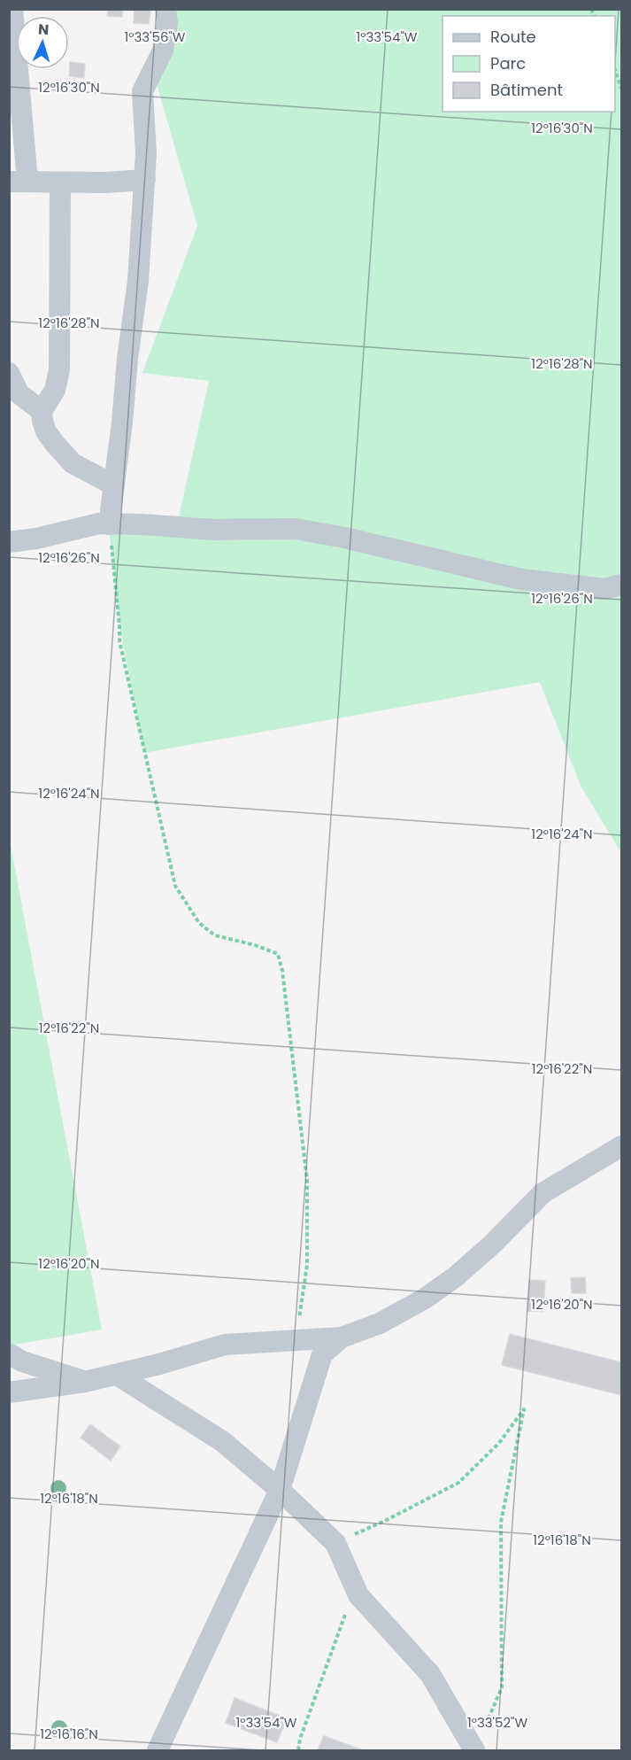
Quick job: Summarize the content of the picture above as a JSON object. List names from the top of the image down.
{
  "legend": ["Route", "Parc", "Bâtiment"],
  "north": "top",
  "coordinates": [
    "1°33'56\"W",
    "1°33'54\"W",
    "12°16'30\"N",
    "12°16'28\"N",
    "12°16'26\"N",
    "12°16'24\"N",
    "12°16'22\"N",
    "12°16'20\"N",
    "12°16'18\"N",
    "1°33'52\"W",
    "12°16'16\"N"
  ]
}
